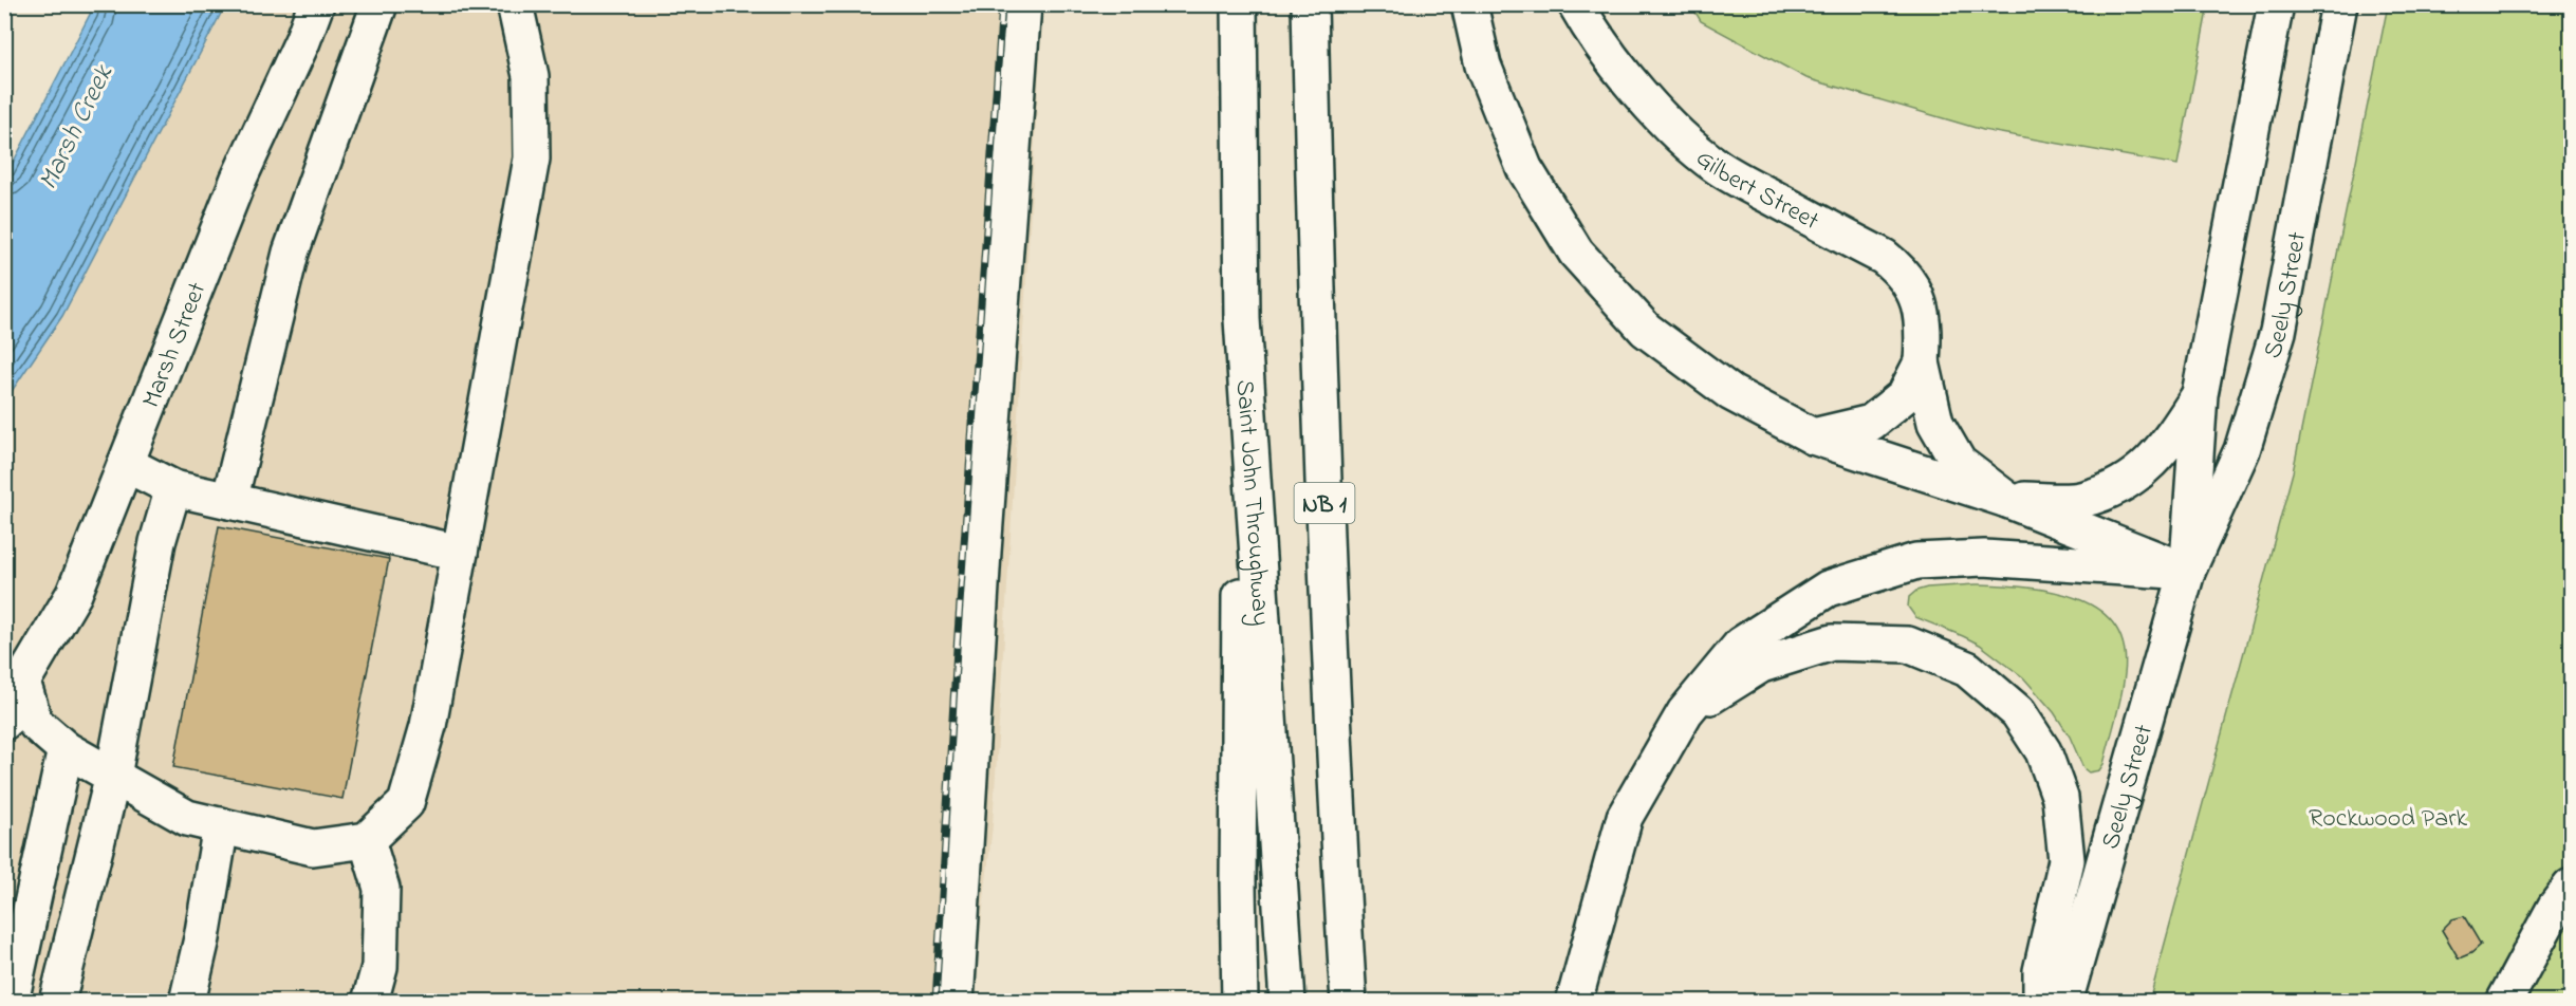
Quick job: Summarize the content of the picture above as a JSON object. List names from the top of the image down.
{
  "streets": {
    "main road": [
      "Gilbert Street",
      "Seely Street",
      "Marsh Street",
      "Saint John Throughway",
      "NB 1"
    ]
  },
  "water": ["Marsh Creek"],
  "parks": ["Rockwood Park"]
}
